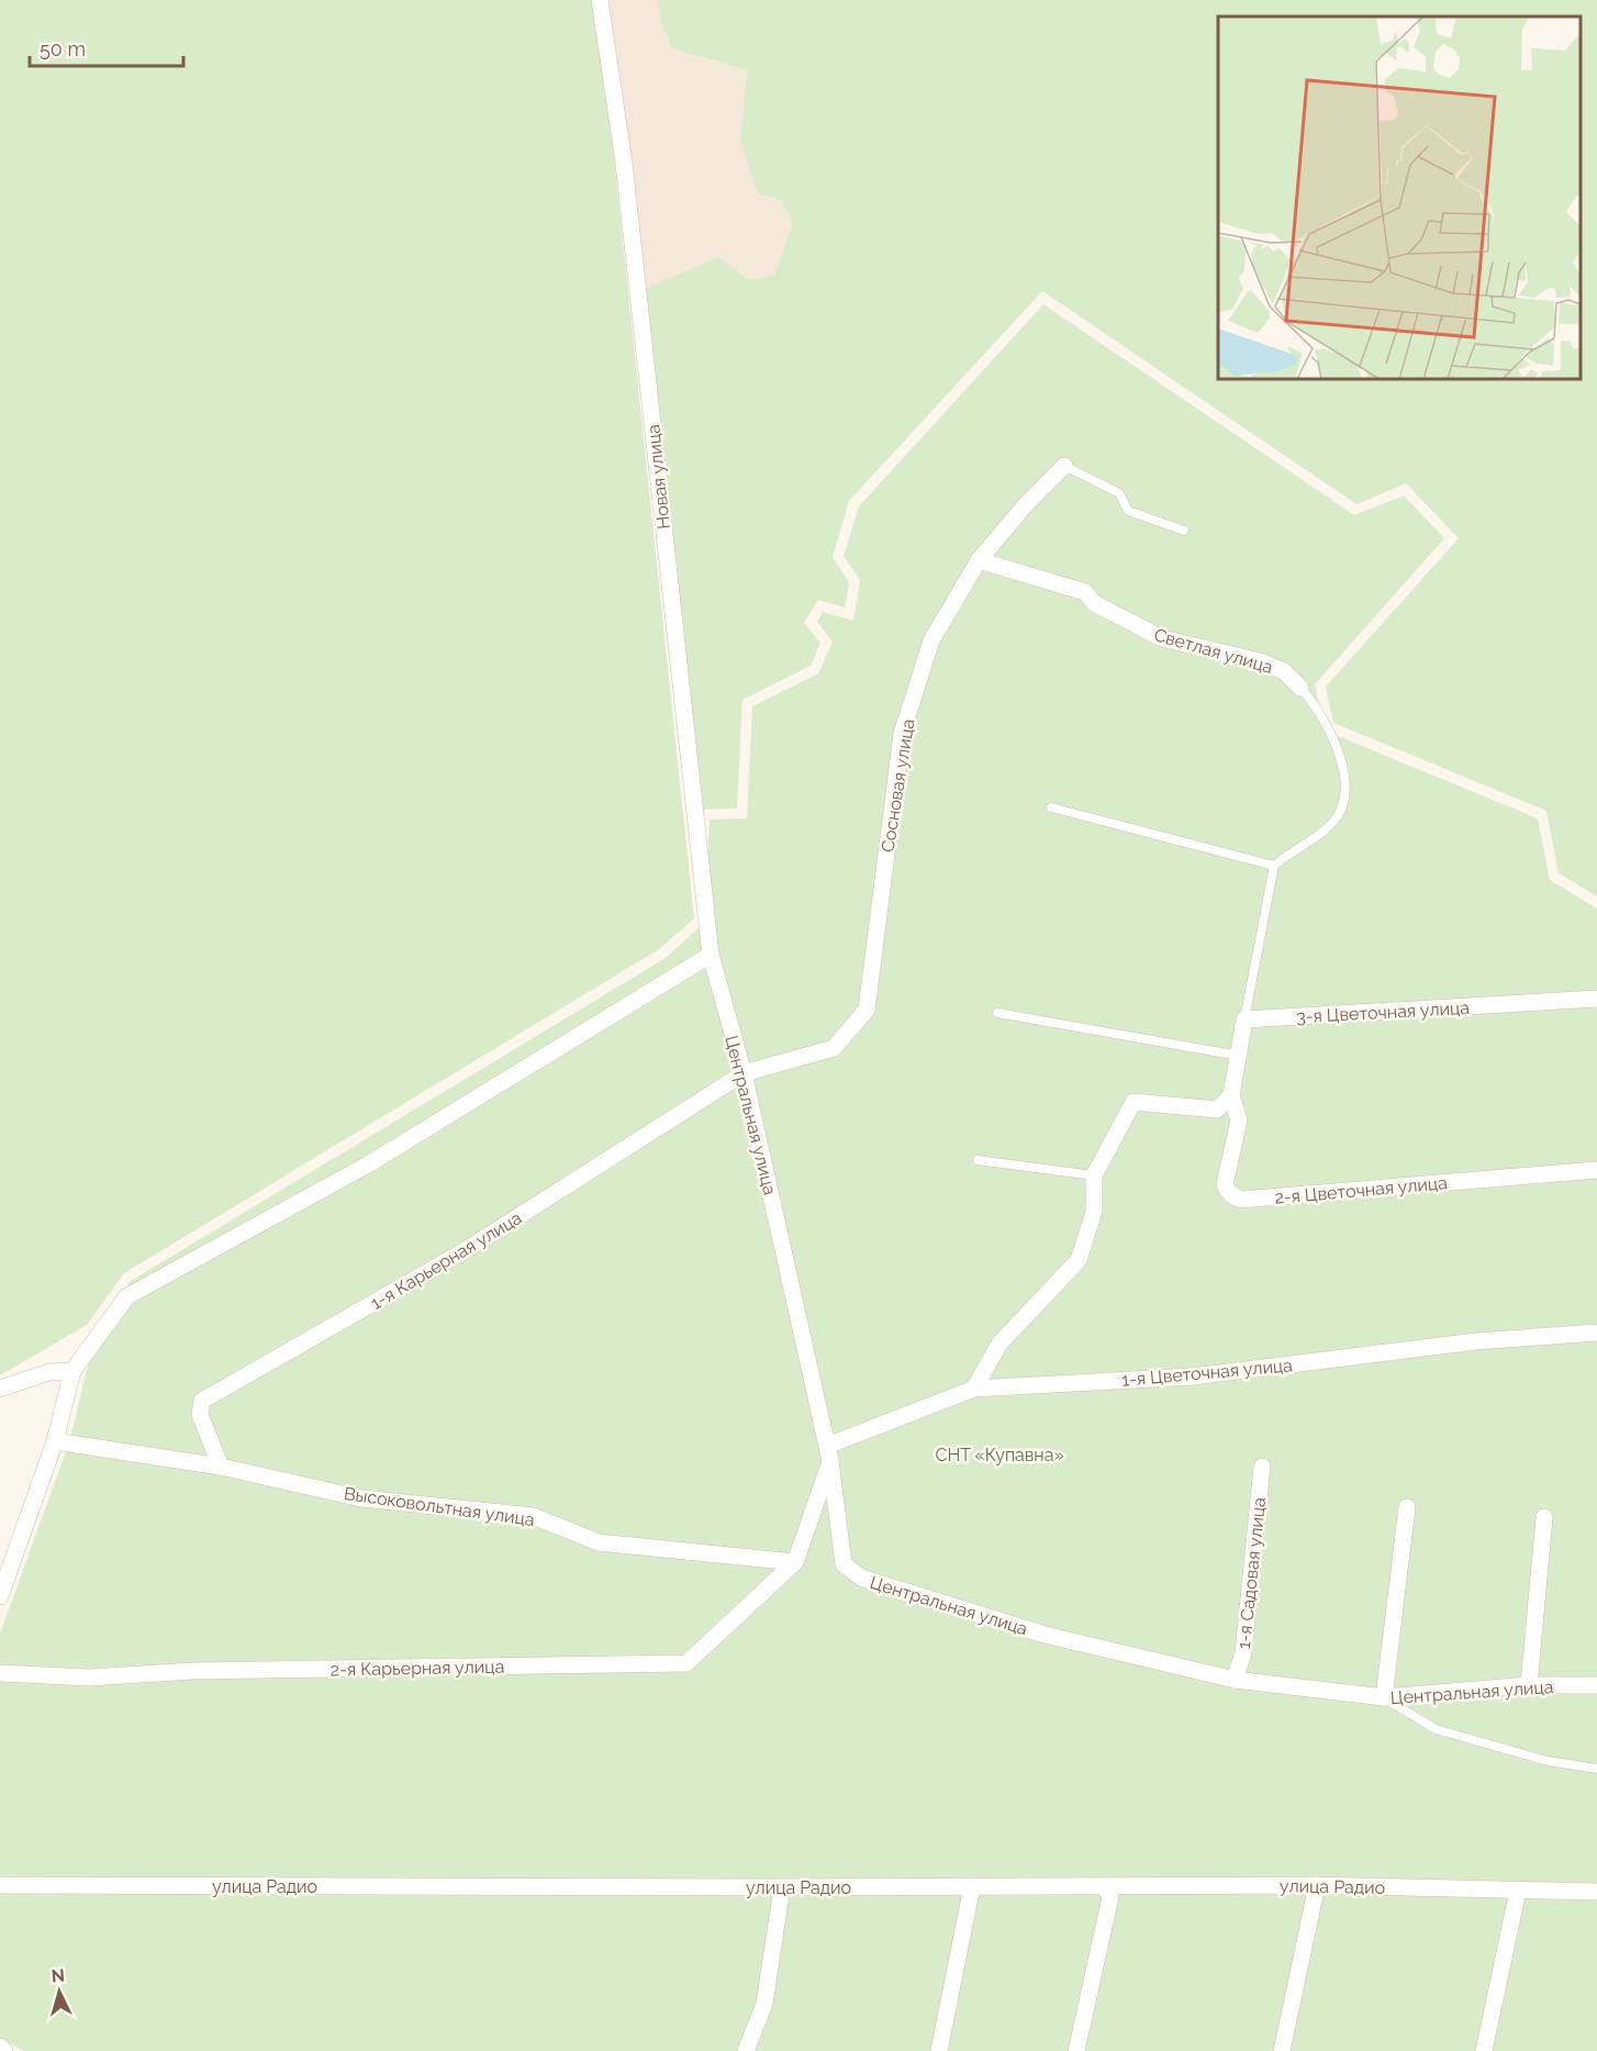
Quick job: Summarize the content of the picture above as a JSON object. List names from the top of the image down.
{
  "streets": {
    "street": [
      "Новая улица",
      "Светлая улица",
      "Сосновая улица",
      "3-я Цветочная улица",
      "Центральная улица",
      "2-я Цветочная улица",
      "1-я Карьерная улица",
      "1-я Цветочная улица",
      "Высоковольтная улица",
      "1-я Садовая улица",
      "2-я Карьерная улица",
      "улица Радио"
    ]
  },
  "crossings": [
    ["Новая улица", "Центральная улица"],
    ["Светлая улица", "Сосновая улица"],
    ["Сосновая улица", "Центральная улица"],
    ["Сосновая улица", "1-я Карьерная улица"],
    ["Центральная улица", "1-я Карьерная улица"],
    ["Центральная улица", "1-я Цветочная улица"],
    ["Центральная улица", "1-я Садовая улица"],
    ["1-я Карьерная улица", "Высоковольтная улица"],
    ["Высоковольтная улица", "2-я Карьерная улица"]
  ],
  "parks": ["СНТ «Купавна»"],
  "scale_bar": "50 m",
  "north": "top"
}
